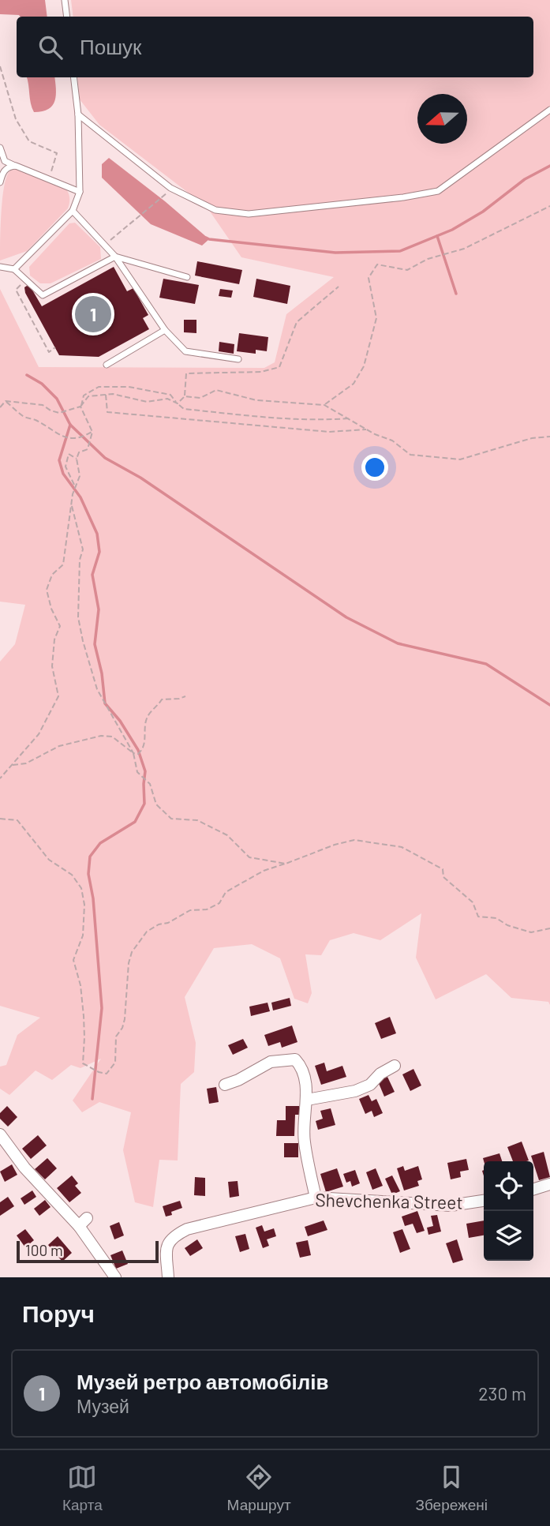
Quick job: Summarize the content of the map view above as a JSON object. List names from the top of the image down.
{
  "streets": {
    "street": ["Shevchenka Street"]
  },
  "scale_bar": "100 m",
  "north": "left",
  "page": {
    "search": "Пошук",
    "pins": "1",
    "scale": "100 m",
    "heading": "Поруч",
    "list": [
      {
        "mark": "1",
        "name": "Музей ретро автомобілів",
        "note": "Музей",
        "value": "230 m"
      }
    ],
    "nav": ["Карта", "Маршрут", "Збережені"]
  }
}
